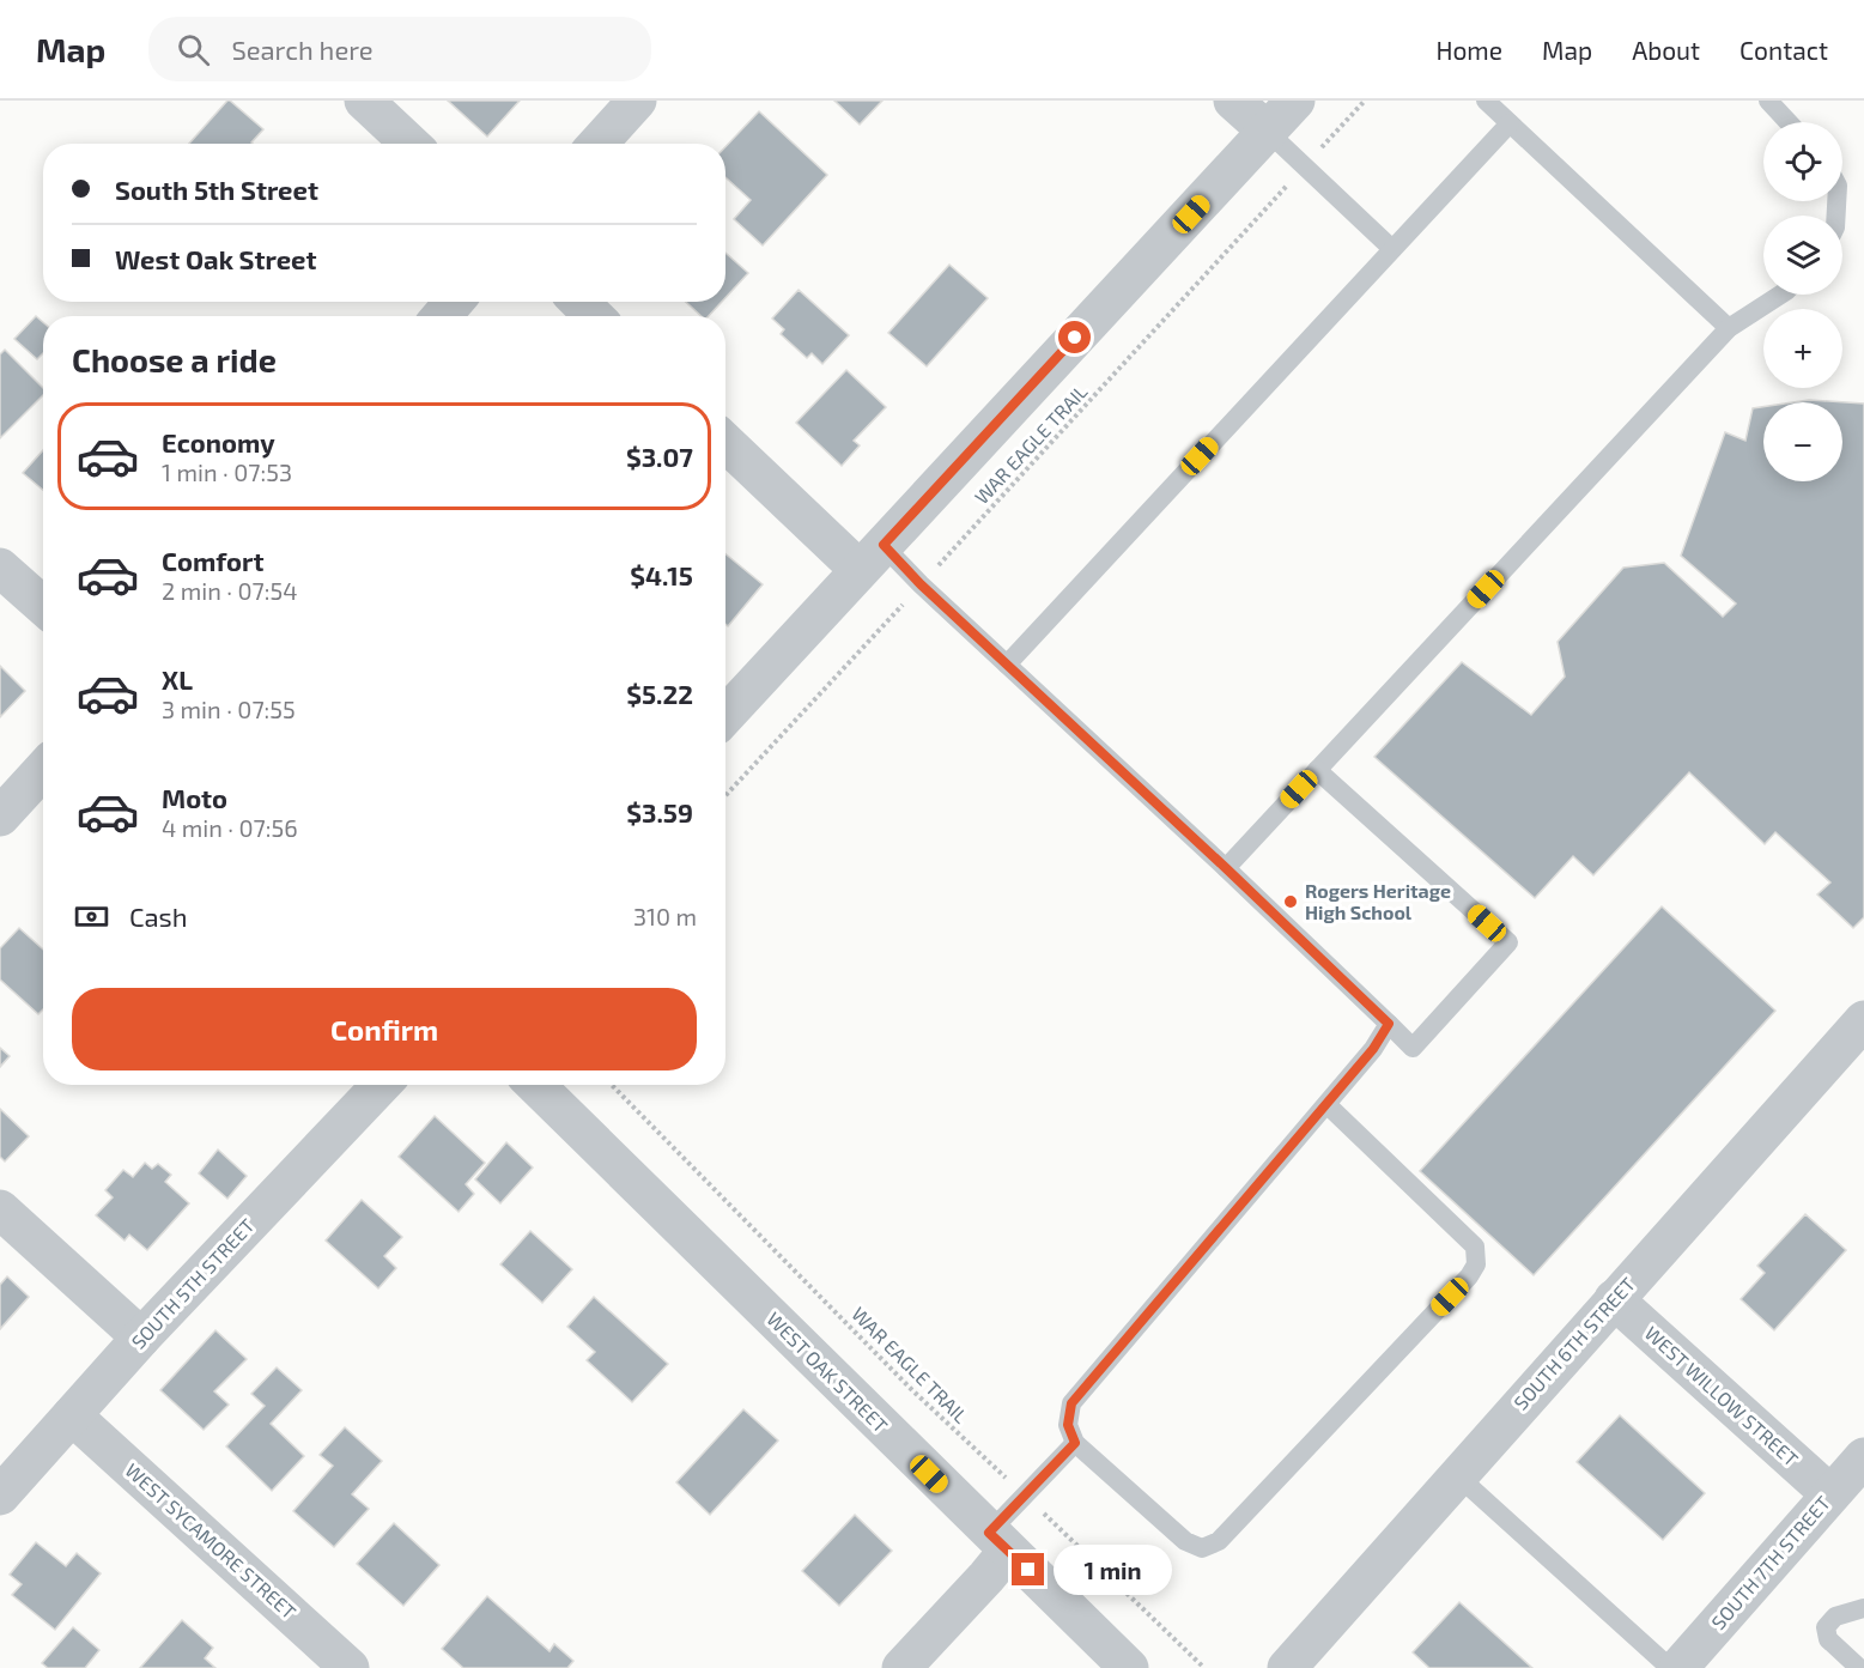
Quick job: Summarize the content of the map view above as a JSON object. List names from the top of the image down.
{
  "streets": {
    "street": [
      "SOUTH 5TH STREET",
      "SOUTH 6TH STREET",
      "WEST OAK STREET",
      "WEST WILLOW STREET",
      "WEST SYCAMORE STREET",
      "SOUTH 7TH STREET"
    ],
    "path": ["WAR EAGLE TRAIL"]
  },
  "crossings": [
    ["SOUTH 5TH STREET", "WEST SYCAMORE STREET"],
    ["SOUTH 6TH STREET", "WEST WILLOW STREET"],
    ["WEST WILLOW STREET", "SOUTH 7TH STREET"]
  ],
  "places": ["Rogers Heritage High School"],
  "page": {
    "header": "Map",
    "search": "Search here",
    "nav": [
      "Home",
      "Map",
      "About",
      "Contact"
    ],
    "map_buttons": ["+", "−"],
    "banner": ["South 5th Street", "West Oak Street"],
    "heading": "Choose a ride",
    "list": [
      {
        "name": "Economy",
        "note": "1 min · 07:53",
        "value": "$3.07"
      },
      {
        "name": "Comfort",
        "note": "2 min · 07:54",
        "value": "$4.15"
      },
      {
        "name": "XL",
        "note": "3 min · 07:55",
        "value": "$5.22"
      },
      {
        "name": "Moto",
        "note": "4 min · 07:56",
        "value": "$3.59"
      }
    ],
    "pay": ["Cash", "310 m"],
    "buttons": "Confirm",
    "bubble": "1 min"
  }
}
